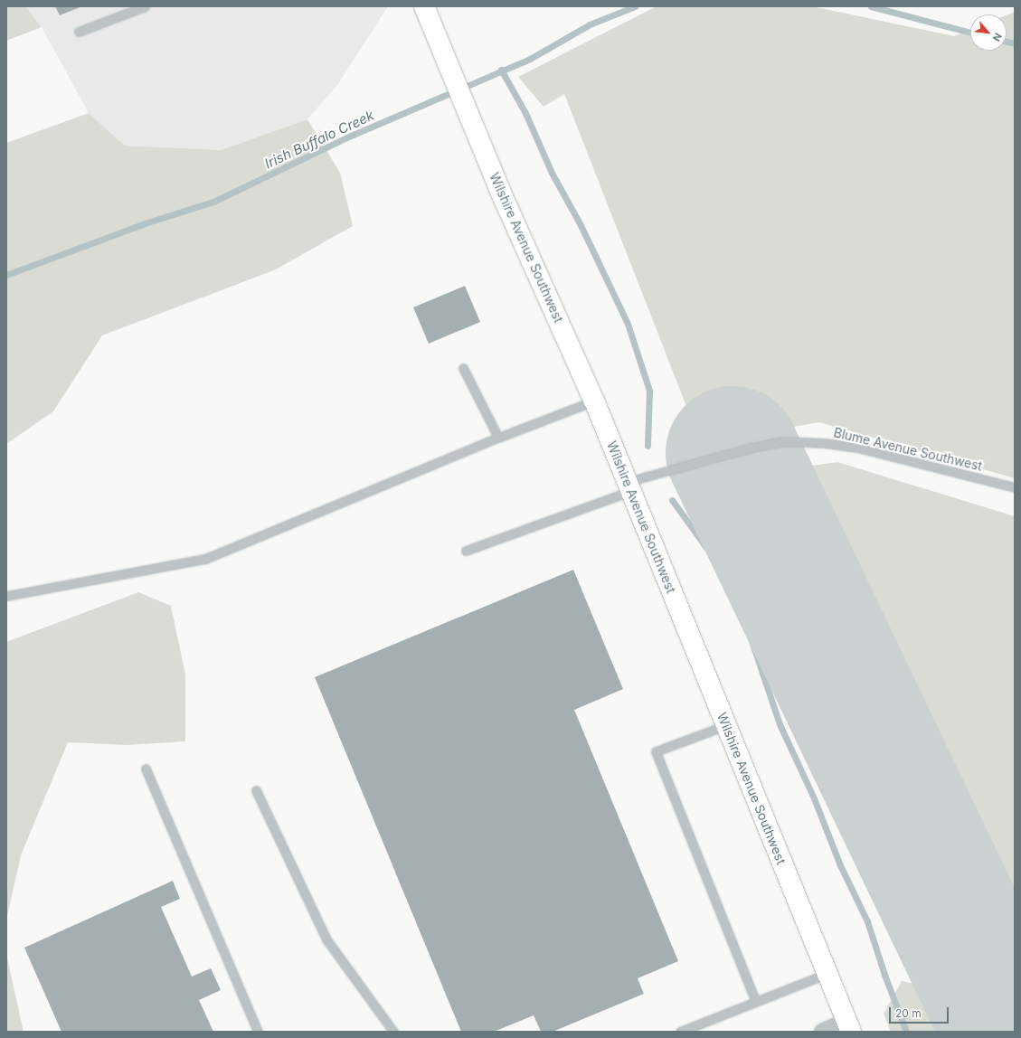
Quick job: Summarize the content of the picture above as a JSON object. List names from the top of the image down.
{
  "streets": {
    "street": ["Wilshire Avenue Southwest"],
    "lane": ["Blume Avenue Southwest"]
  },
  "crossings": [
    ["Wilshire Avenue Southwest", "Blume Avenue Southwest"]
  ],
  "water": ["Irish Buffalo Creek"],
  "scale_bar": "20 m",
  "north": "bottom right"
}
